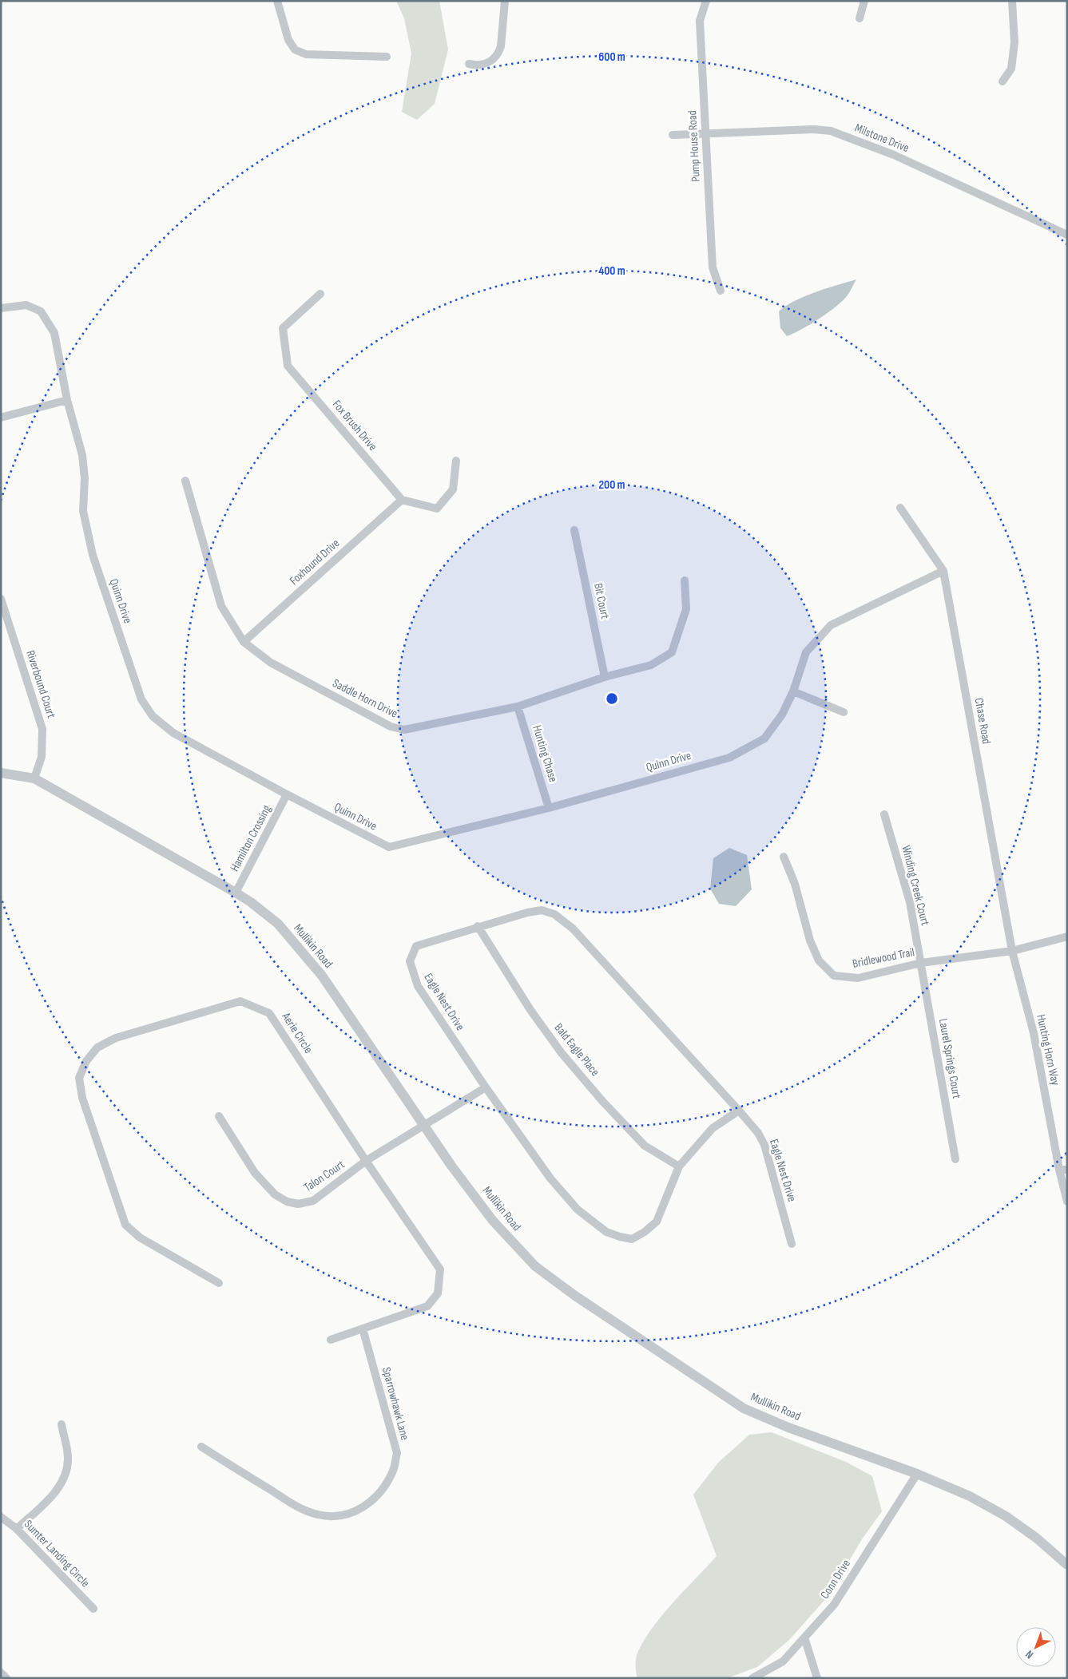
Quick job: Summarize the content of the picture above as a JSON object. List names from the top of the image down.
{
  "streets": {
    "street": [
      "Milstone Drive",
      "Pump House Road",
      "Fox Brush Drive",
      "Foxhound Drive",
      "Quinn Drive",
      "Bit Court",
      "Riverbound Court",
      "Saddle Horn Drive",
      "Chase Road",
      "Hunting Chase",
      "Hamilton Crossing",
      "Winding Creek Court",
      "Mullikin Road",
      "Bridlewood Trail",
      "Eagle Nest Drive",
      "Aerie Circle",
      "Bald Eagle Place",
      "Hunting Horn Way",
      "Laurel Springs Court",
      "Talon Court",
      "Sparrowhawk Lane",
      "Sumter Landing Circle",
      "Conn Drive"
    ]
  },
  "crossings": [
    ["Milstone Drive", "Pump House Road"],
    ["Fox Brush Drive", "Foxhound Drive"],
    ["Foxhound Drive", "Saddle Horn Drive"],
    ["Quinn Drive", "Chase Road"],
    ["Quinn Drive", "Hunting Chase"],
    ["Quinn Drive", "Hamilton Crossing"],
    ["Bit Court", "Saddle Horn Drive"],
    ["Riverbound Court", "Mullikin Road"],
    ["Saddle Horn Drive", "Hunting Chase"],
    ["Chase Road", "Bridlewood Trail"],
    ["Chase Road", "Hunting Horn Way"],
    ["Hamilton Crossing", "Mullikin Road"],
    ["Winding Creek Court", "Bridlewood Trail"],
    ["Winding Creek Court", "Laurel Springs Court"],
    ["Mullikin Road", "Talon Court"],
    ["Mullikin Road", "Conn Drive"],
    ["Bridlewood Trail", "Hunting Horn Way"],
    ["Bridlewood Trail", "Laurel Springs Court"],
    ["Eagle Nest Drive", "Bald Eagle Place"],
    ["Eagle Nest Drive", "Talon Court"],
    ["Aerie Circle", "Talon Court"],
    ["Aerie Circle", "Sparrowhawk Lane"]
  ],
  "north": "bottom left",
  "rings": ["600 m", "400 m", "200 m"]
}
